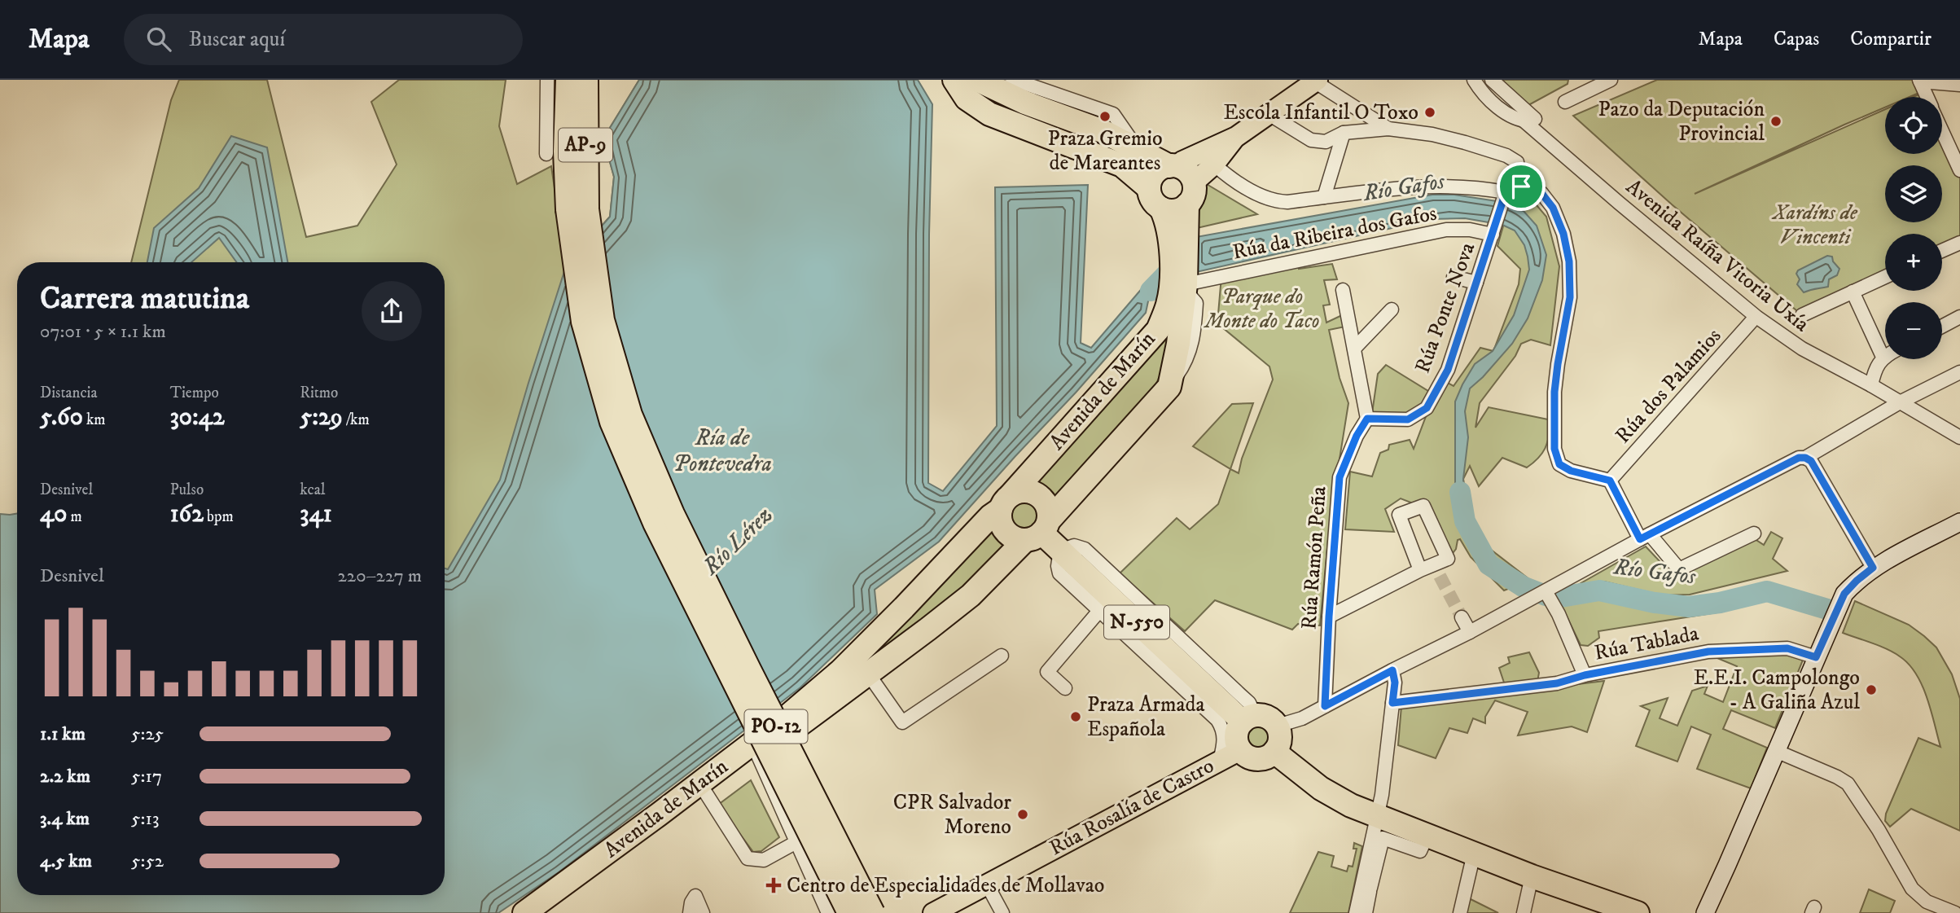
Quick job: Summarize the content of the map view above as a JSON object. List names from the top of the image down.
{
  "streets": {
    "highway": [
      "AP-9",
      "Avenida de Marín",
      "N-550",
      "PO-12",
      "Rúa Rosalía de Castro"
    ],
    "street": [
      "Rúa da Ribeira dos Gafos",
      "Avenida Raíña Vitoria Uxía",
      "Rúa Ponte Nova",
      "Rúa dos Palamios",
      "Rúa Ramón Peña",
      "Rúa Tablada"
    ]
  },
  "crossings": [
    ["Rúa da Ribeira dos Gafos", "Rúa Ponte Nova"],
    ["Rúa da Ribeira dos Gafos", "Avenida de Marín"],
    ["Avenida Raíña Vitoria Uxía", "Rúa dos Palamios"],
    ["Rúa Ponte Nova", "Rúa Ramón Peña"],
    ["Avenida de Marín", "N-550"],
    ["N-550", "Rúa Rosalía de Castro"]
  ],
  "water": ["Río Gafos", "Ría de Pontevedra", "Río Lérez"],
  "parks": ["Xardíns de Vincenti", "Parque do Monte do Taco"],
  "places": {
    "other": [
      "Escola Infantil O Toxo",
      "Praza Gremio de Mareantes",
      "Pazo da Deputación Provincial",
      "E.E.I. Campolongo - A Galiña Azul",
      "Praza Armada Española",
      "CPR Salvador Moreno"
    ],
    "health": ["Centro de Especialidades de Mollavao"]
  },
  "page": {
    "header": "Mapa",
    "search": "Buscar aquí",
    "nav": ["Mapa", "Capas", "Compartir"],
    "map_buttons": ["+", "−"],
    "heading": ["Carrera matutina", "07:01 · 5 × 1.1 km"],
    "stats": [
      ["Distancia", "5.60 km"],
      ["Tiempo", "30:42"],
      ["Ritmo", "5:29 /km"],
      ["Desnivel", "40 m"],
      ["Pulso", "162 bpm"],
      ["kcal", "341"]
    ],
    "chart": ["Desnivel", "220–227 m"],
    "list": [
      {
        "name": "1.1 km",
        "note": "5:25"
      },
      {
        "name": "2.2 km",
        "note": "5:17"
      },
      {
        "name": "3.4 km",
        "note": "5:13"
      },
      {
        "name": "4.5 km",
        "note": "5:52"
      }
    ]
  }
}
